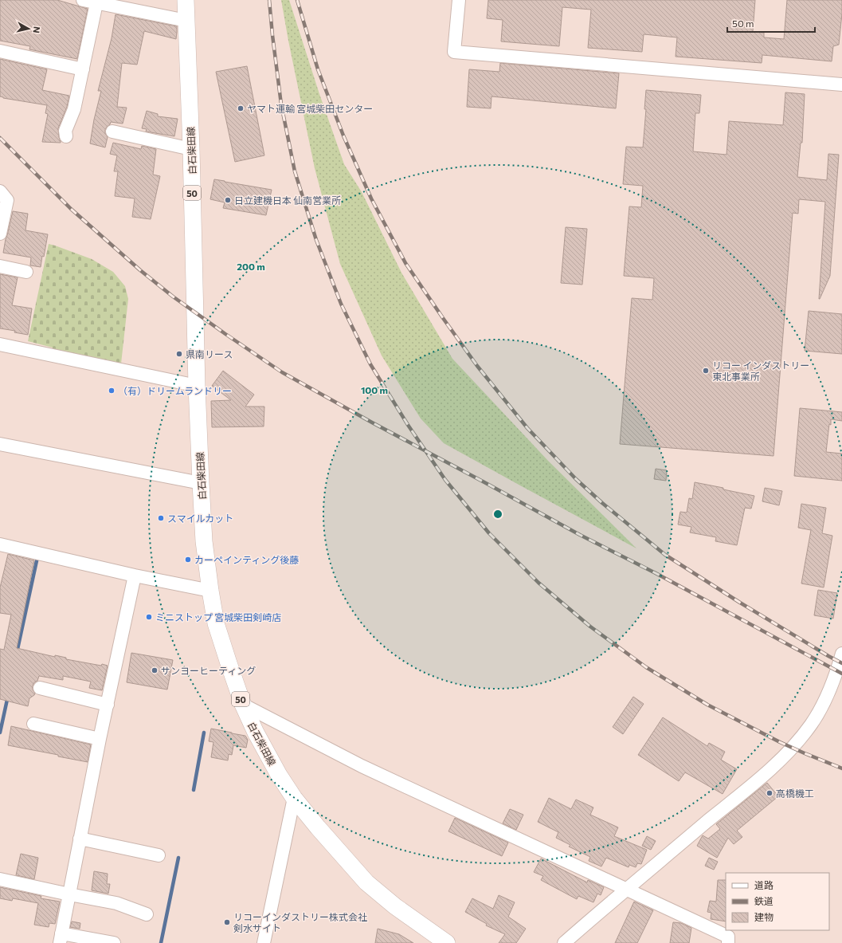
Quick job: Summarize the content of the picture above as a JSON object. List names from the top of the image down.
{
  "streets": {
    "main road": ["白石柴田線", "50"]
  },
  "places": [
    "ヤマト運輸 宮城柴田センター",
    "日立建機日本 仙南営業所",
    "県南リース",
    "リコー インダストリー 東北事業所",
    "（有）ドリームランドリー",
    "スマイルカット",
    "カーペインティング後藤",
    "ミニストップ 宮城柴田剣崎店",
    "サンヨーヒーティング",
    "高橋機工",
    "リコーインダストリー株式会社 剣水サイト"
  ],
  "legend": ["道路", "鉄道", "建物"],
  "scale_bar": "50 m",
  "north": "right",
  "rings": ["200 m", "100 m"]
}
